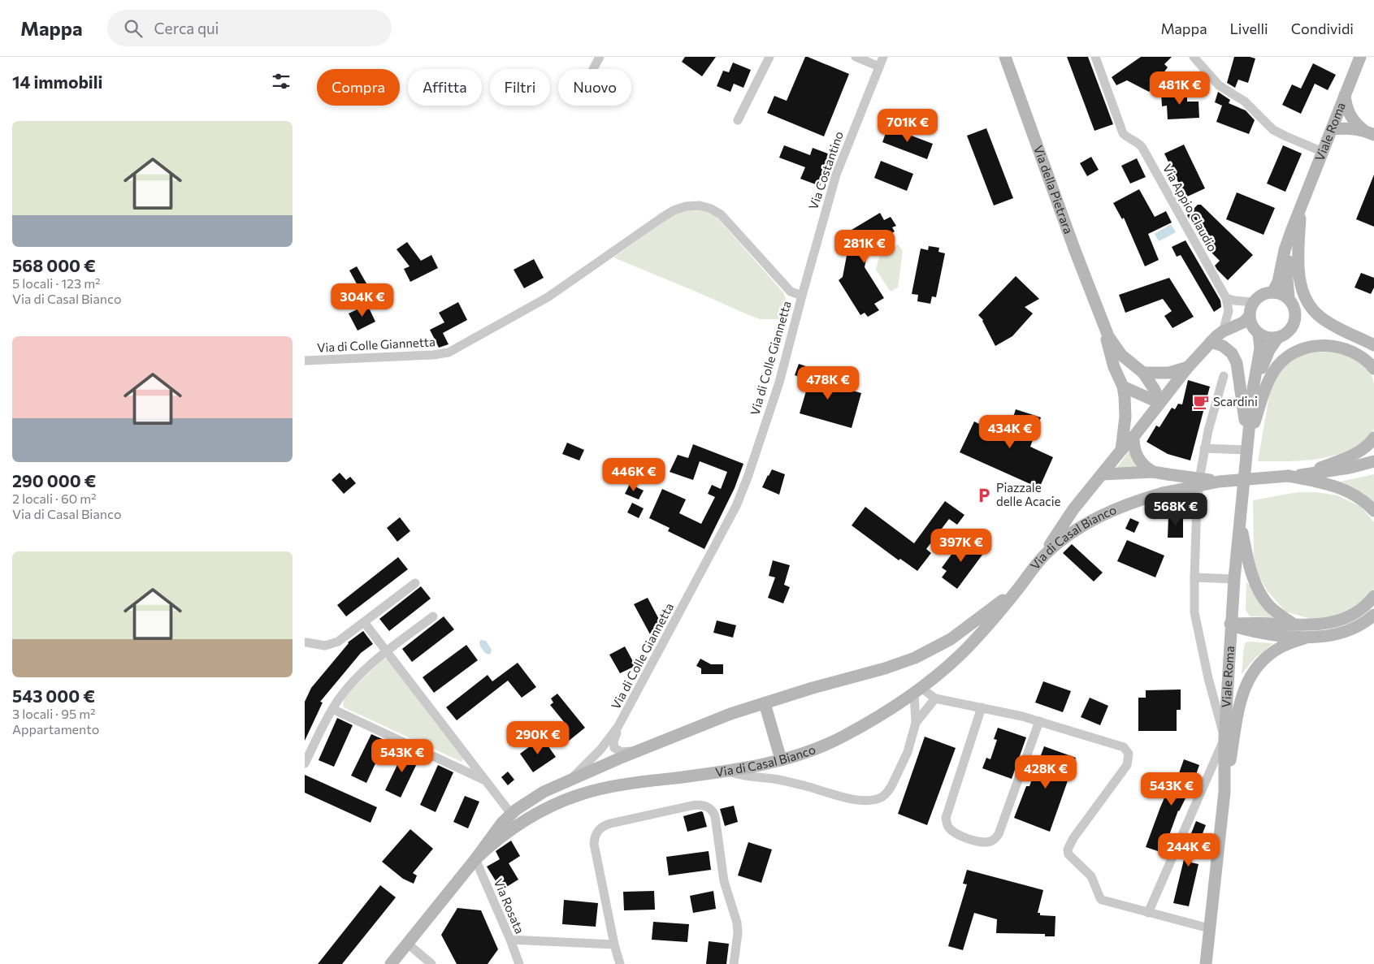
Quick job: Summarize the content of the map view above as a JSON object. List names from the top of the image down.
{
  "streets": {
    "main road": ["Viale Roma", "Via della Pietrara", "Via di Casal Bianco"],
    "street": [
      "Via Costantino",
      "Via Appio Claudio",
      "Via di Colle Giannetta",
      "Via Rosata"
    ]
  },
  "crossings": [
    ["Via Costantino", "Via di Colle Giannetta"],
    ["Via di Colle Giannetta", "Via di Casal Bianco"],
    ["Via di Casal Bianco", "Via Rosata"]
  ],
  "places": {
    "cafe": ["Scardini"],
    "parking": ["Piazzale delle Acacie"]
  },
  "page": {
    "header": "Mappa",
    "search": "Cerca qui",
    "nav": ["Mappa", "Livelli", "Condividi"],
    "heading": "14 immobili",
    "chip": [
      "Compra",
      "Affitta",
      "Filtri",
      "Nuovo"
    ],
    "price": [
      "481K €",
      "701K €",
      "281K €",
      "304K €",
      "478K €",
      "434K €",
      "446K €",
      "568K €",
      "397K €",
      "290K €",
      "543K €",
      "428K €",
      "543K €",
      "244K €"
    ],
    "list": [
      {
        "name": "568 000 €",
        "note": "5 locali · 123 m² · Via di Casal Bianco"
      },
      {
        "name": "290 000 €",
        "note": "2 locali · 60 m² · Via di Casal Bianco"
      },
      {
        "name": "543 000 €",
        "note": "3 locali · 95 m² · Appartamento"
      }
    ]
  }
}
